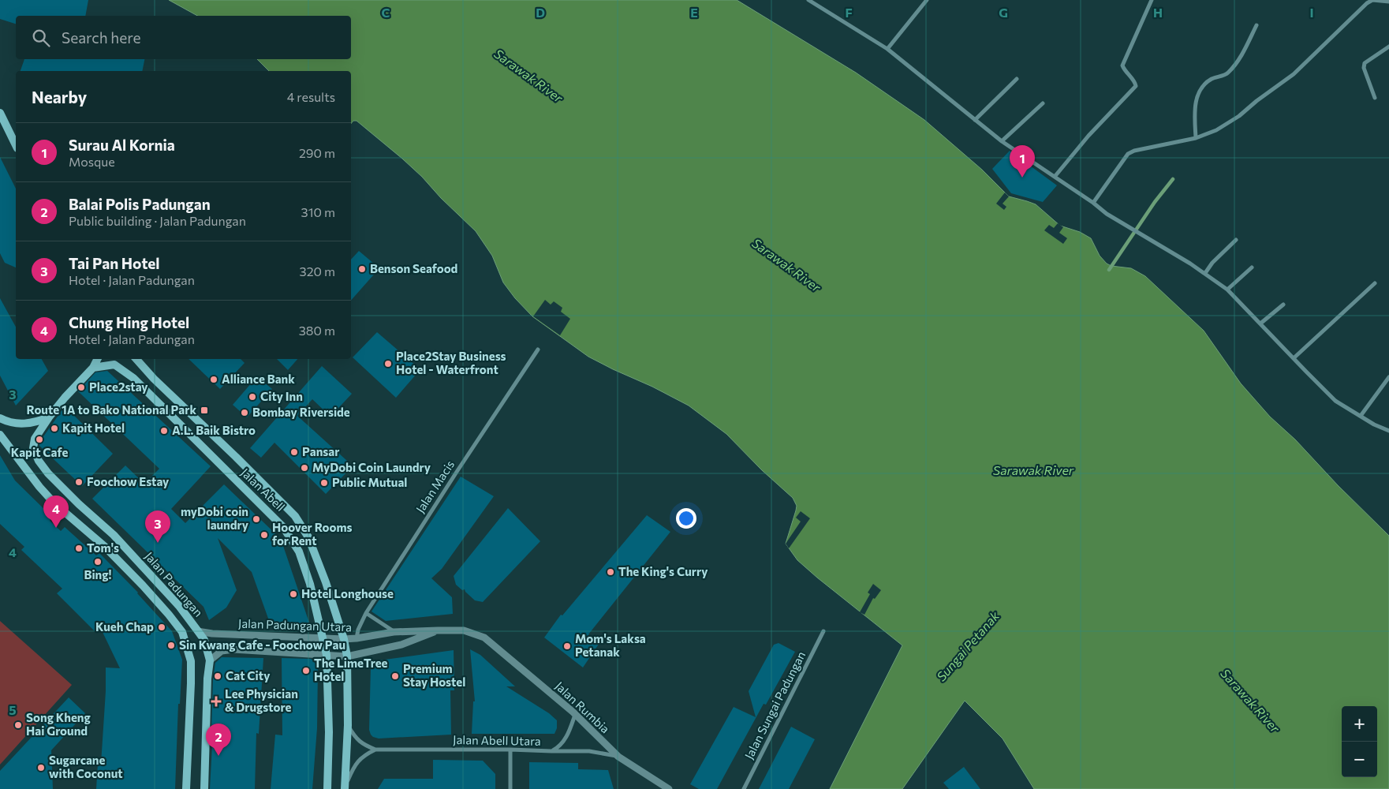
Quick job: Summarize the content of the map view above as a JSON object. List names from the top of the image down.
{
  "streets": {
    "main road": ["Jalan Abell", "Jalan Padungan"],
    "street": [
      "Jalan Macis",
      "Jalan Padungan Utara",
      "Jalan Sungai Padungan",
      "Jalan Rumbia",
      "Jalan Abell Utara"
    ]
  },
  "crossings": [
    ["Jalan Macis", "Jalan Padungan Utara"],
    ["Jalan Abell", "Jalan Padungan"],
    ["Jalan Abell", "Jalan Padungan Utara"],
    ["Jalan Padungan", "Jalan Padungan Utara"],
    ["Jalan Padungan Utara", "Jalan Rumbia"],
    ["Jalan Rumbia", "Jalan Abell Utara"]
  ],
  "water": ["Sarawak River", "Sungai Petanak"],
  "places": {
    "other": [
      "Benson Seafood",
      "Place2Stay Business Hotel - Waterfront",
      "Alliance Bank",
      "Place2stay",
      "City Inn",
      "Bombay Riverside",
      "Kapit Hotel",
      "A.L. Baik Bistro",
      "Kapit Cafe",
      "Pansar",
      "MyDobi Coin Laundry",
      "Foochow Estay",
      "Public Mutual",
      "myDobi coin laundry",
      "Hoover Rooms for Rent",
      "Tom's",
      "Bing!",
      "The King's Curry",
      "Hotel Longhouse",
      "Kueh Chap",
      "Sin Kwang Cafe - Foochow Pau",
      "Mom's Laksa Petanak",
      "The LimeTree Hotel",
      "Cat City",
      "Premium Stay Hostel",
      "Song Kheng Hai Ground",
      "Sugarcane with Coconut"
    ],
    "transit": ["Route 1A to Bako National Park"],
    "health": ["Lee Physician & Drugstore"]
  },
  "page": {
    "search": "Search here",
    "heading": ["Nearby", "4 results"],
    "list": [
      {
        "mark": "1",
        "name": "Surau Al Kornia",
        "note": "Mosque",
        "value": "290 m"
      },
      {
        "mark": "2",
        "name": "Balai Polis Padungan",
        "note": "Public building · Jalan Padungan",
        "value": "310 m"
      },
      {
        "mark": "3",
        "name": "Tai Pan Hotel",
        "note": "Hotel · Jalan Padungan",
        "value": "320 m"
      },
      {
        "mark": "4",
        "name": "Chung Hing Hotel",
        "note": "Hotel · Jalan Padungan",
        "value": "380 m"
      }
    ],
    "pins": [
      "1",
      "4",
      "3",
      "2"
    ],
    "map_buttons": ["+", "−"]
  },
  "grid": {
    "columns": [
      "C",
      "D",
      "E",
      "F",
      "G",
      "H",
      "I"
    ],
    "rows": ["3", "4", "5"]
  }
}
